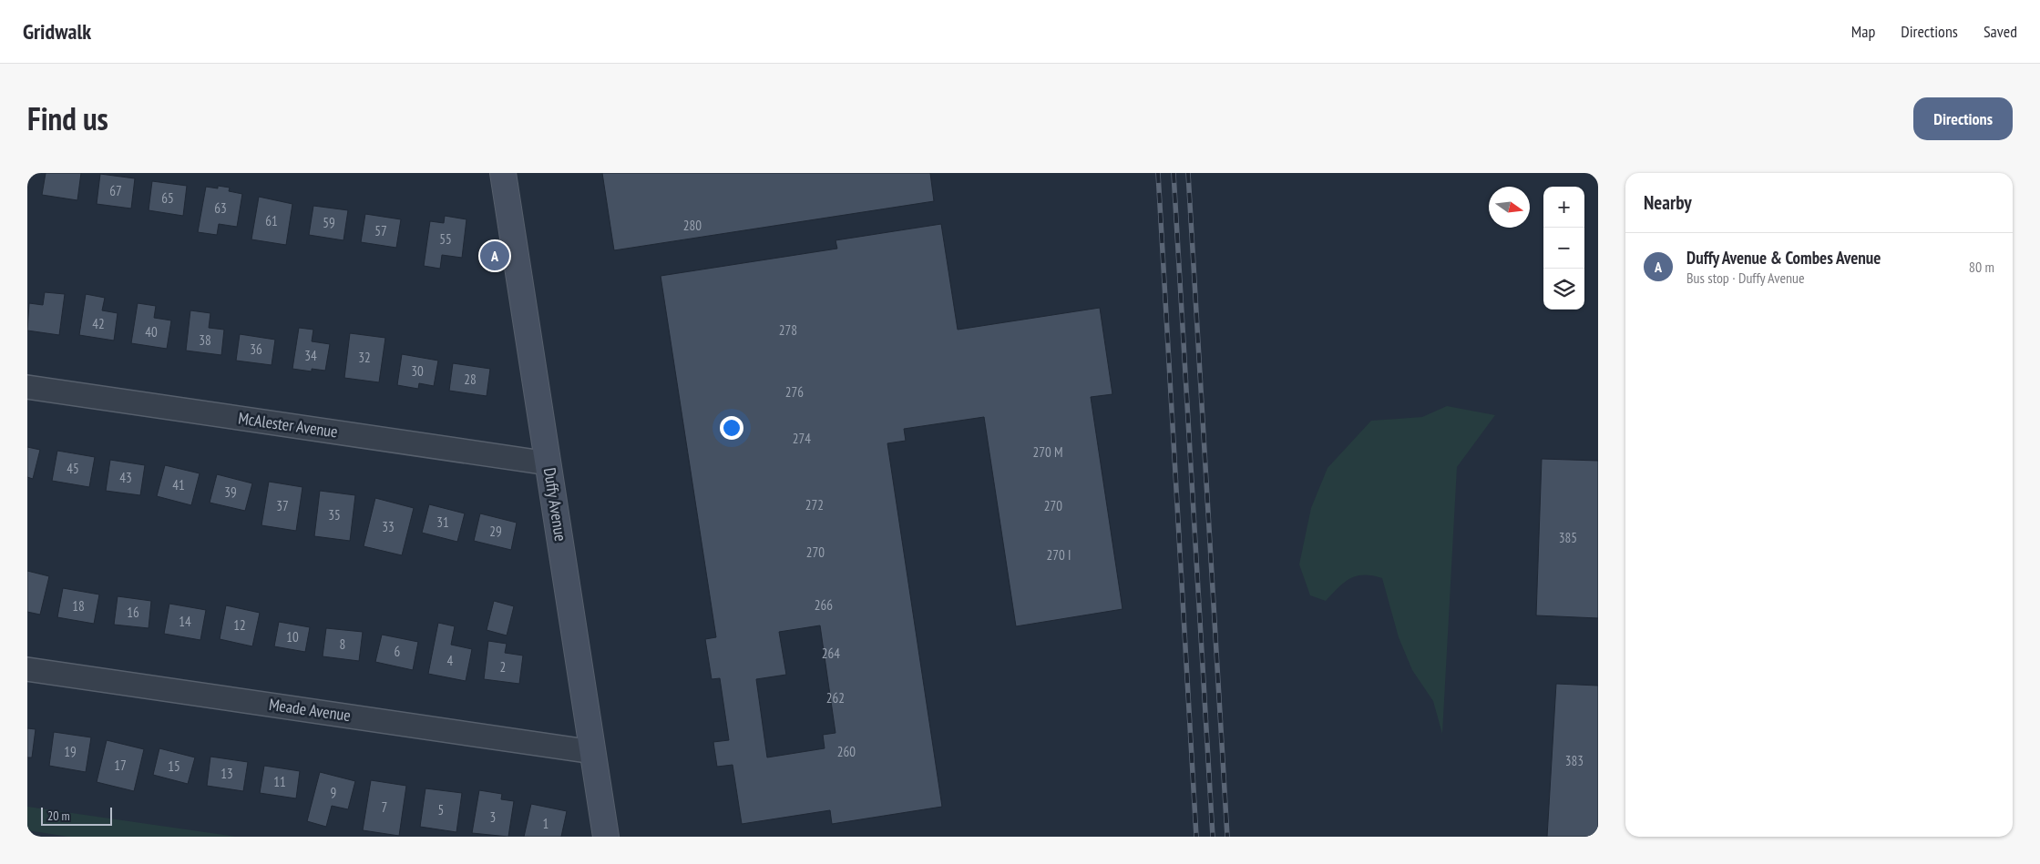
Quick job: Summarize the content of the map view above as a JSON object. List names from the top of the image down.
{
  "streets": {
    "street": ["McAlester Avenue", "Duffy Avenue", "Meade Avenue"]
  },
  "crossings": [
    ["McAlester Avenue", "Duffy Avenue"],
    ["Duffy Avenue", "Meade Avenue"]
  ],
  "house_numbers": [
    "67",
    "65",
    "63",
    "61",
    "59",
    "280",
    "57",
    "55",
    "42",
    "278",
    "40",
    "38",
    "36",
    "34",
    "32",
    "30",
    "28",
    "276",
    "274",
    "270 M",
    "45",
    "43",
    "41",
    "39",
    "272",
    "37",
    "270",
    "35",
    "31",
    "33",
    "29",
    "385",
    "270",
    "270 I",
    "266",
    "18",
    "16",
    "14",
    "12",
    "10",
    "8",
    "6",
    "264",
    "4",
    "2",
    "262",
    "19",
    "260",
    "383",
    "17",
    "15",
    "13",
    "11",
    "9",
    "7",
    "5",
    "3",
    "1"
  ],
  "scale_bar": "20 m",
  "north": "right",
  "page": {
    "header": "Gridwalk",
    "nav": ["Map", "Directions", "Saved"],
    "title": "Find us",
    "buttons": "Directions",
    "heading": "Nearby",
    "map_buttons": ["+", "−"],
    "list": [
      {
        "mark": "A",
        "name": "Duffy Avenue & Combes Avenue",
        "note": "Bus stop · Duffy Avenue",
        "value": "80 m"
      }
    ],
    "pins": "A",
    "scale": "20 m"
  }
}
